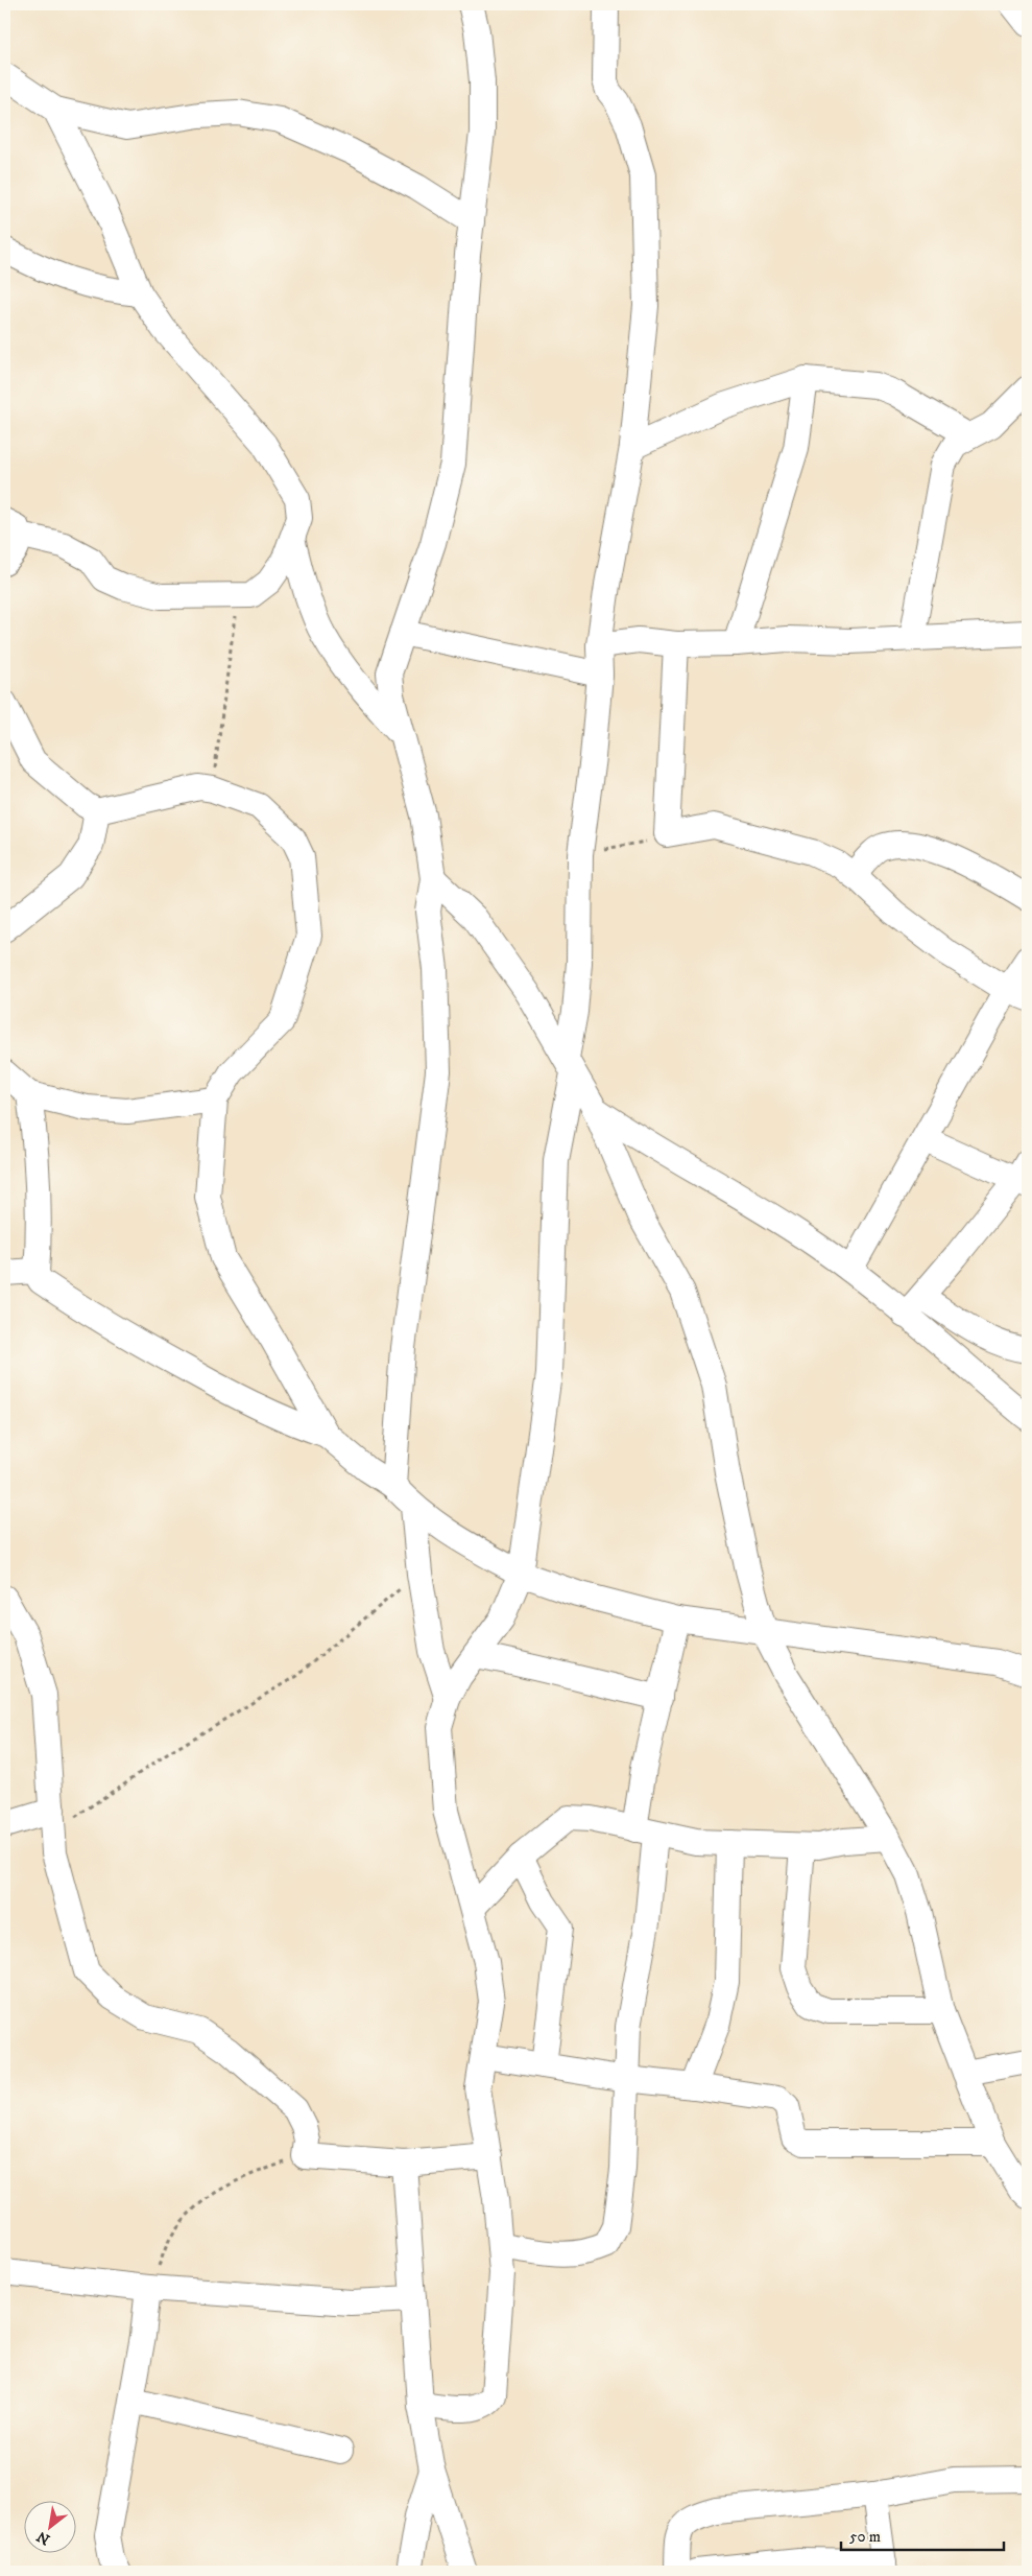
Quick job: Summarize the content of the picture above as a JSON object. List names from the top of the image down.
{
  "scale_bar": "50 m",
  "north": "bottom left"
}
